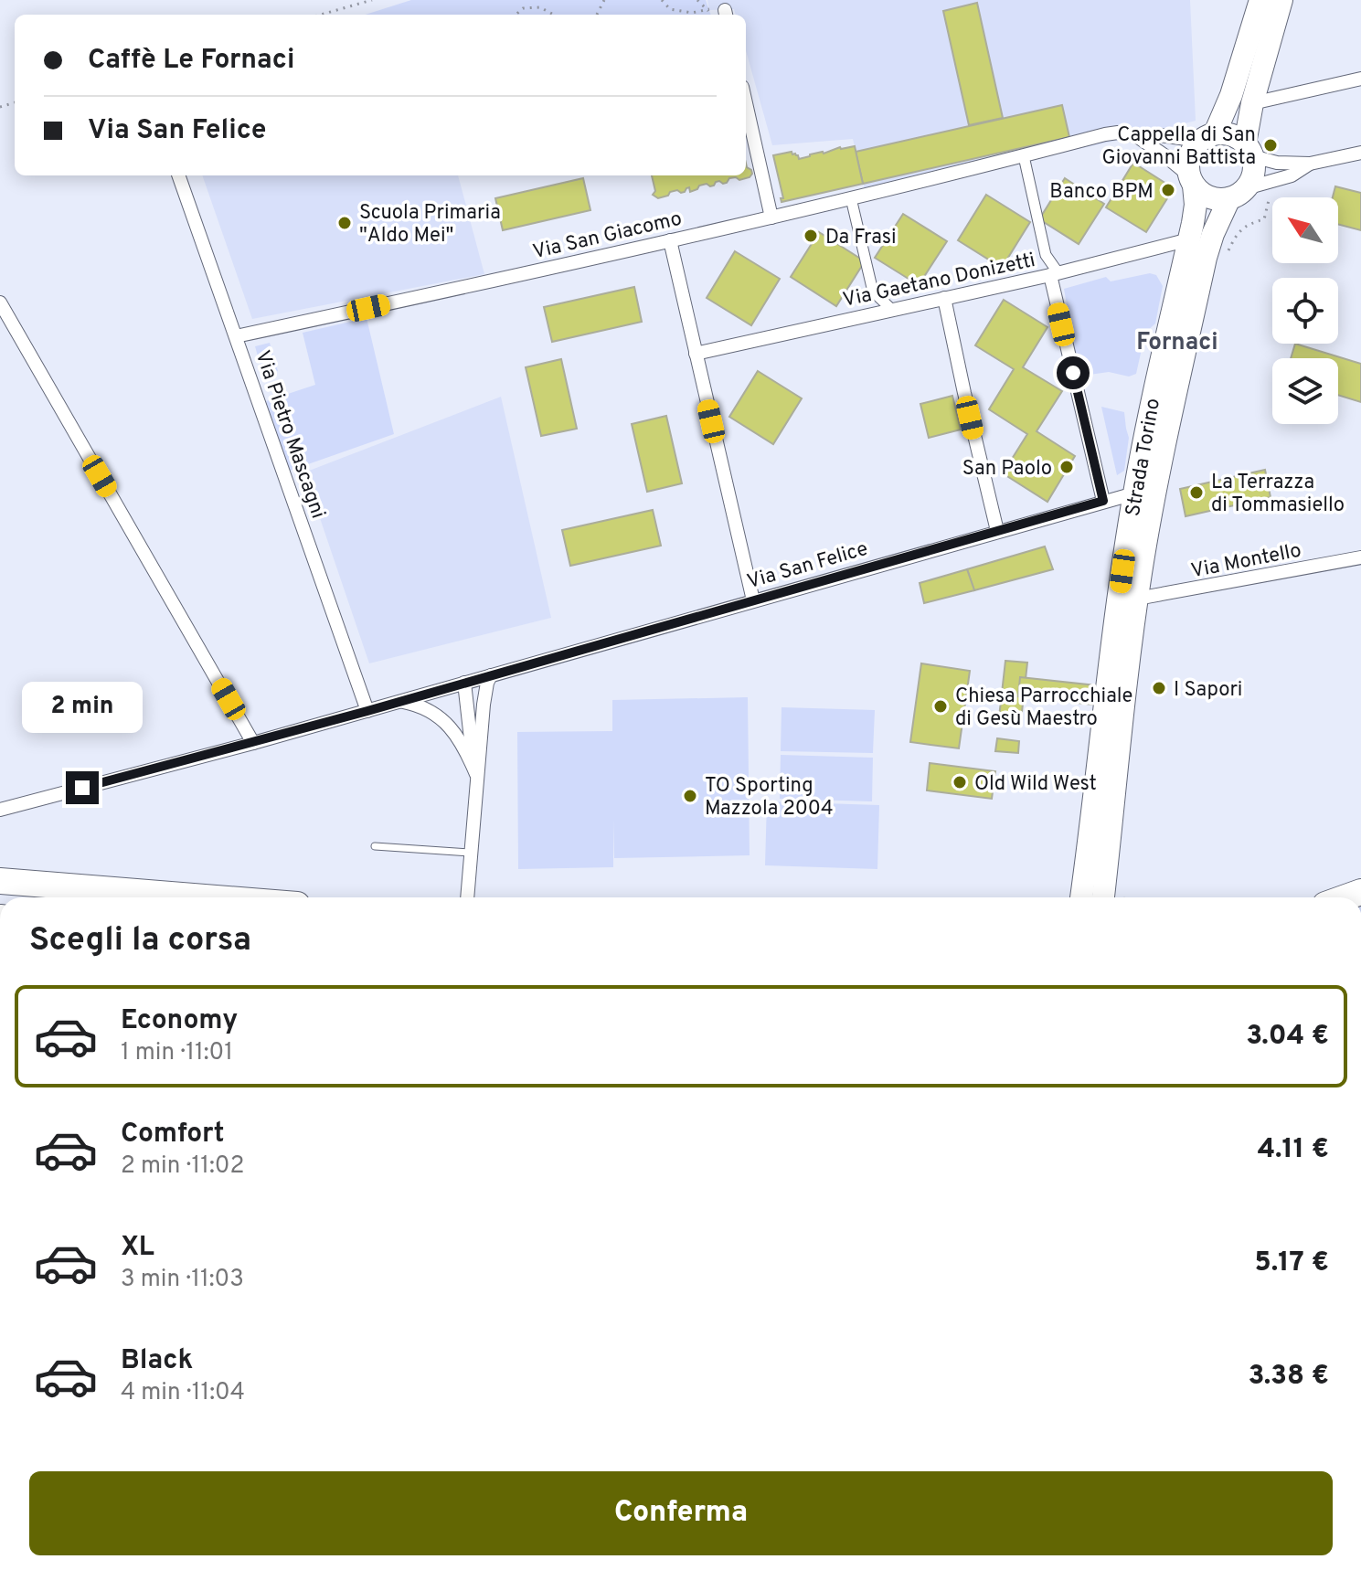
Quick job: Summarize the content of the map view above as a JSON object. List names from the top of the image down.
{
  "streets": {
    "main road": ["Strada Torino"],
    "street": [
      "Via San Giacomo",
      "Via Gaetano Donizetti",
      "Via Pietro Mascagni",
      "Via Montello",
      "Via San Felice"
    ]
  },
  "crossings": [
    ["Via San Giacomo", "Via Pietro Mascagni"],
    ["Via San Giacomo", "Strada Torino"],
    ["Via Gaetano Donizetti", "Strada Torino"],
    ["Via Pietro Mascagni", "Via San Felice"],
    ["Strada Torino", "Via Montello"],
    ["Strada Torino", "Via San Felice"]
  ],
  "districts": ["Fornaci"],
  "places": [
    "Cappella di San Giovanni Battista",
    "Banco BPM",
    "Scuola Primaria \"Aldo Mei\"",
    "Da Frasi",
    "San Paolo",
    "La Terrazza di Tommasiello",
    "I Sapori",
    "Chiesa Parrocchiale di Gesù Maestro",
    "Old Wild West",
    "TO Sporting Mazzola 2004"
  ],
  "north": "top left",
  "page": {
    "banner": ["Caffè Le Fornaci", "Via San Felice"],
    "bubble": "2 min",
    "heading": "Scegli la corsa",
    "list": [
      {
        "name": "Economy",
        "note": "1 min · 11:01",
        "value": "3.04 €"
      },
      {
        "name": "Comfort",
        "note": "2 min · 11:02",
        "value": "4.11 €"
      },
      {
        "name": "XL",
        "note": "3 min · 11:03",
        "value": "5.17 €"
      },
      {
        "name": "Black",
        "note": "4 min · 11:04",
        "value": "3.38 €"
      }
    ],
    "buttons": "Conferma"
  }
}
